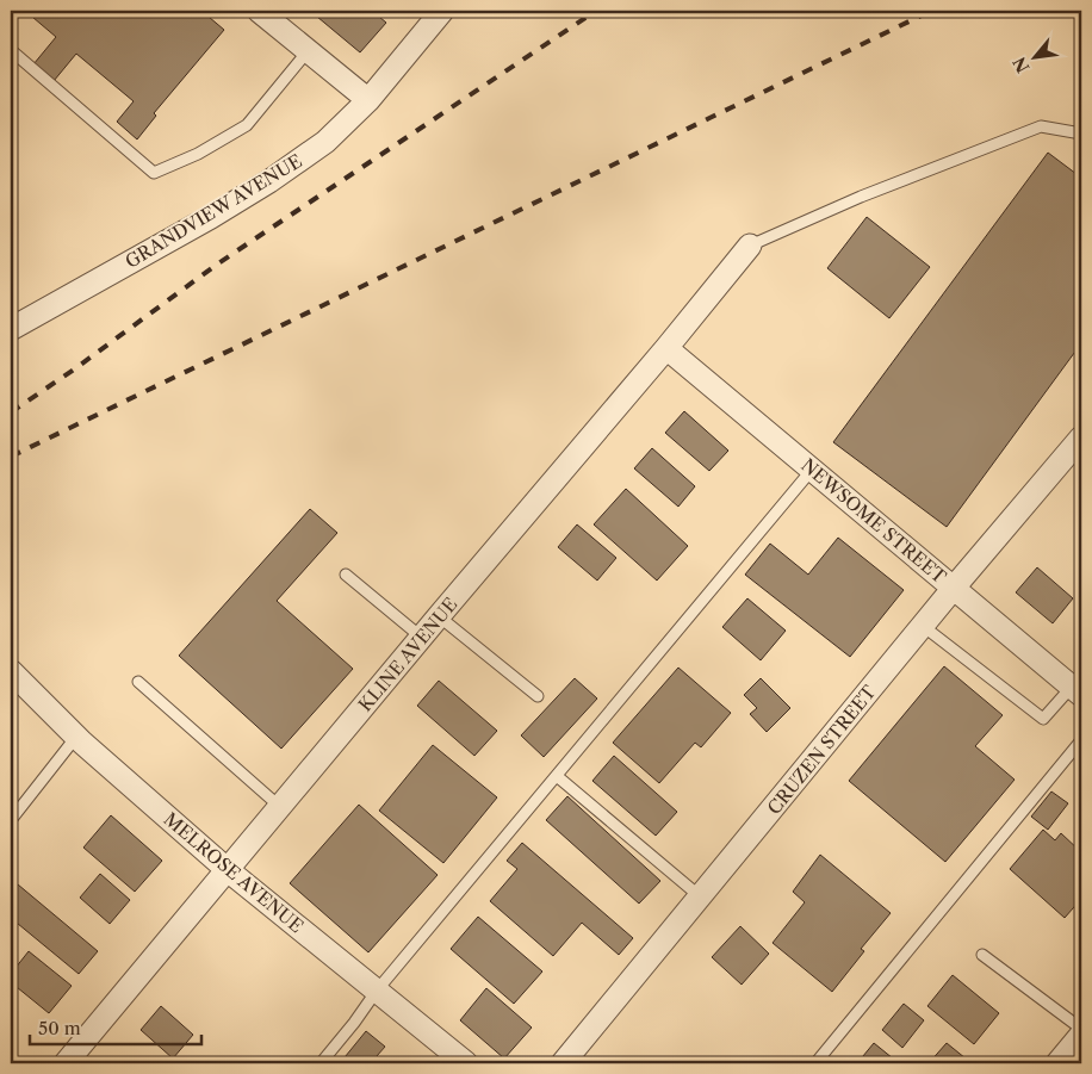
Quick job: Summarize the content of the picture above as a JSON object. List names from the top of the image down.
{
  "streets": {
    "street": [
      "GRANDVIEW AVENUE",
      "NEWSOME STREET",
      "KLINE AVENUE",
      "CRUZEN STREET",
      "MELROSE AVENUE"
    ]
  },
  "crossings": [
    ["NEWSOME STREET", "KLINE AVENUE"],
    ["NEWSOME STREET", "CRUZEN STREET"],
    ["KLINE AVENUE", "MELROSE AVENUE"]
  ],
  "scale_bar": "50 m",
  "north": "bottom left"
}
